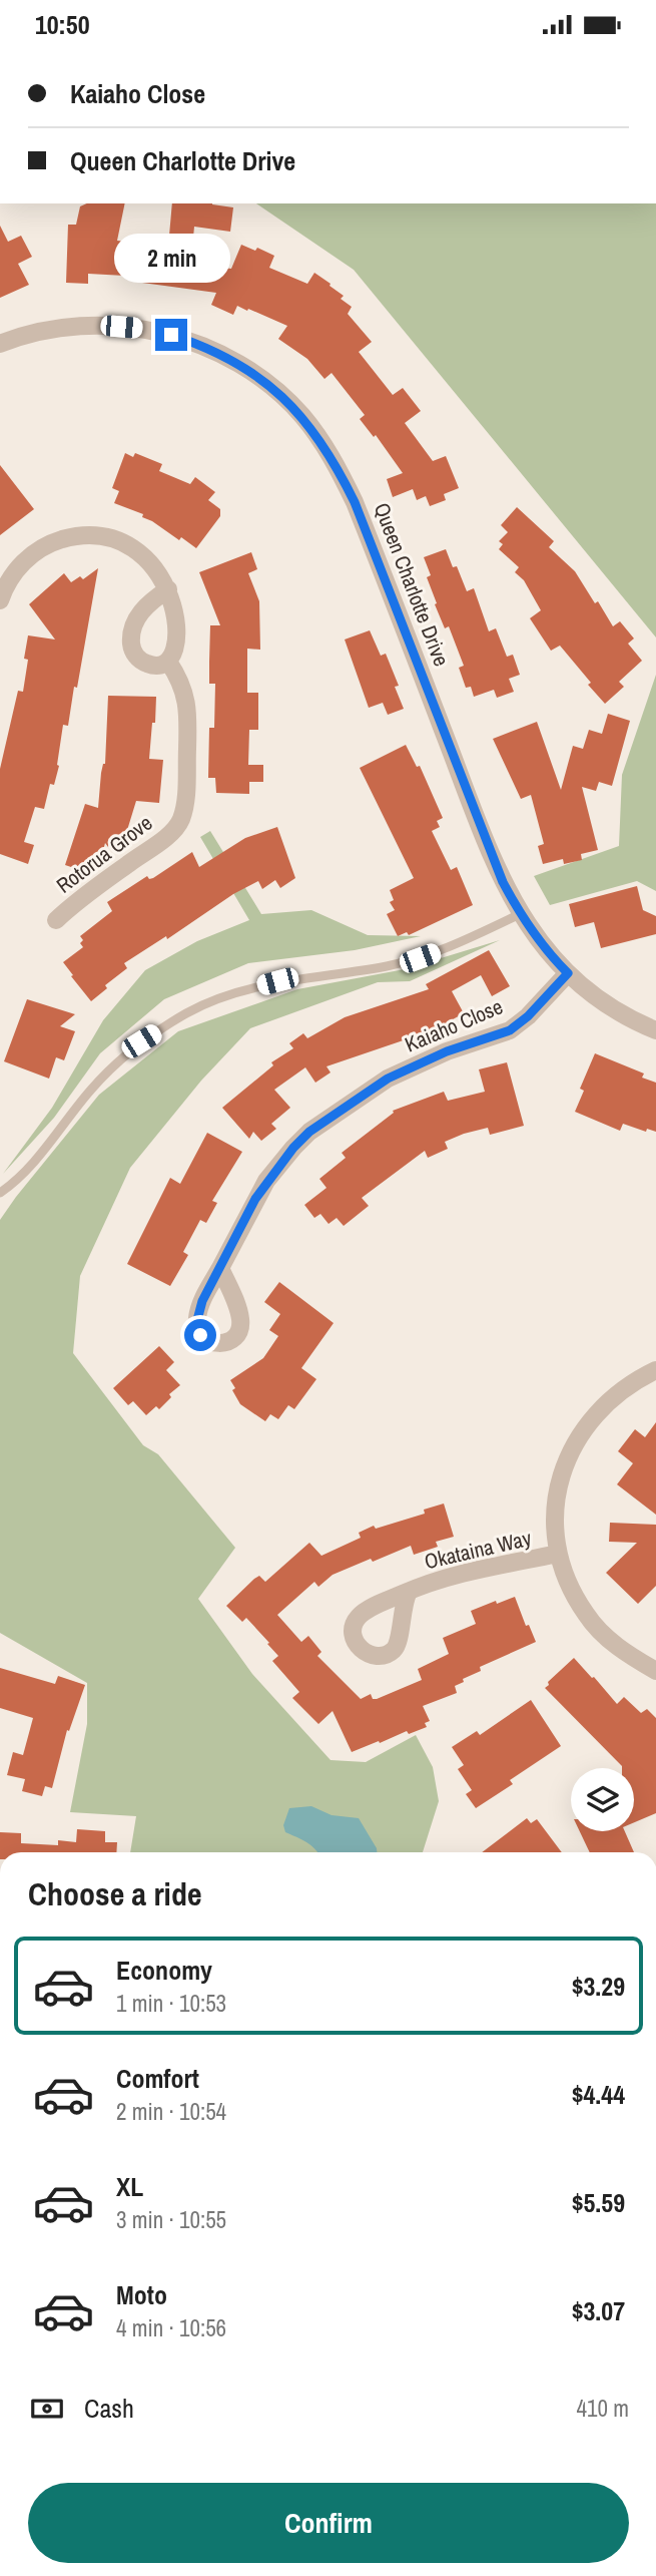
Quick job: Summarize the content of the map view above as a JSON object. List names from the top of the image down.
{
  "streets": {
    "street": [
      "Queen Charlotte Drive",
      "Rotorua Grove",
      "Kaiaho Close",
      "Okataina Way"
    ]
  },
  "crossings": [
    ["Queen Charlotte Drive", "Kaiaho Close"]
  ],
  "page": {
    "status": "10:50",
    "banner": ["Kaiaho Close", "Queen Charlotte Drive"],
    "bubble": "2 min",
    "heading": "Choose a ride",
    "list": [
      {
        "name": "Economy",
        "note": "1 min · 10:53",
        "value": "$3.29"
      },
      {
        "name": "Comfort",
        "note": "2 min · 10:54",
        "value": "$4.44"
      },
      {
        "name": "XL",
        "note": "3 min · 10:55",
        "value": "$5.59"
      },
      {
        "name": "Moto",
        "note": "4 min · 10:56",
        "value": "$3.07"
      }
    ],
    "pay": ["Cash", "410 m"],
    "buttons": "Confirm"
  }
}
